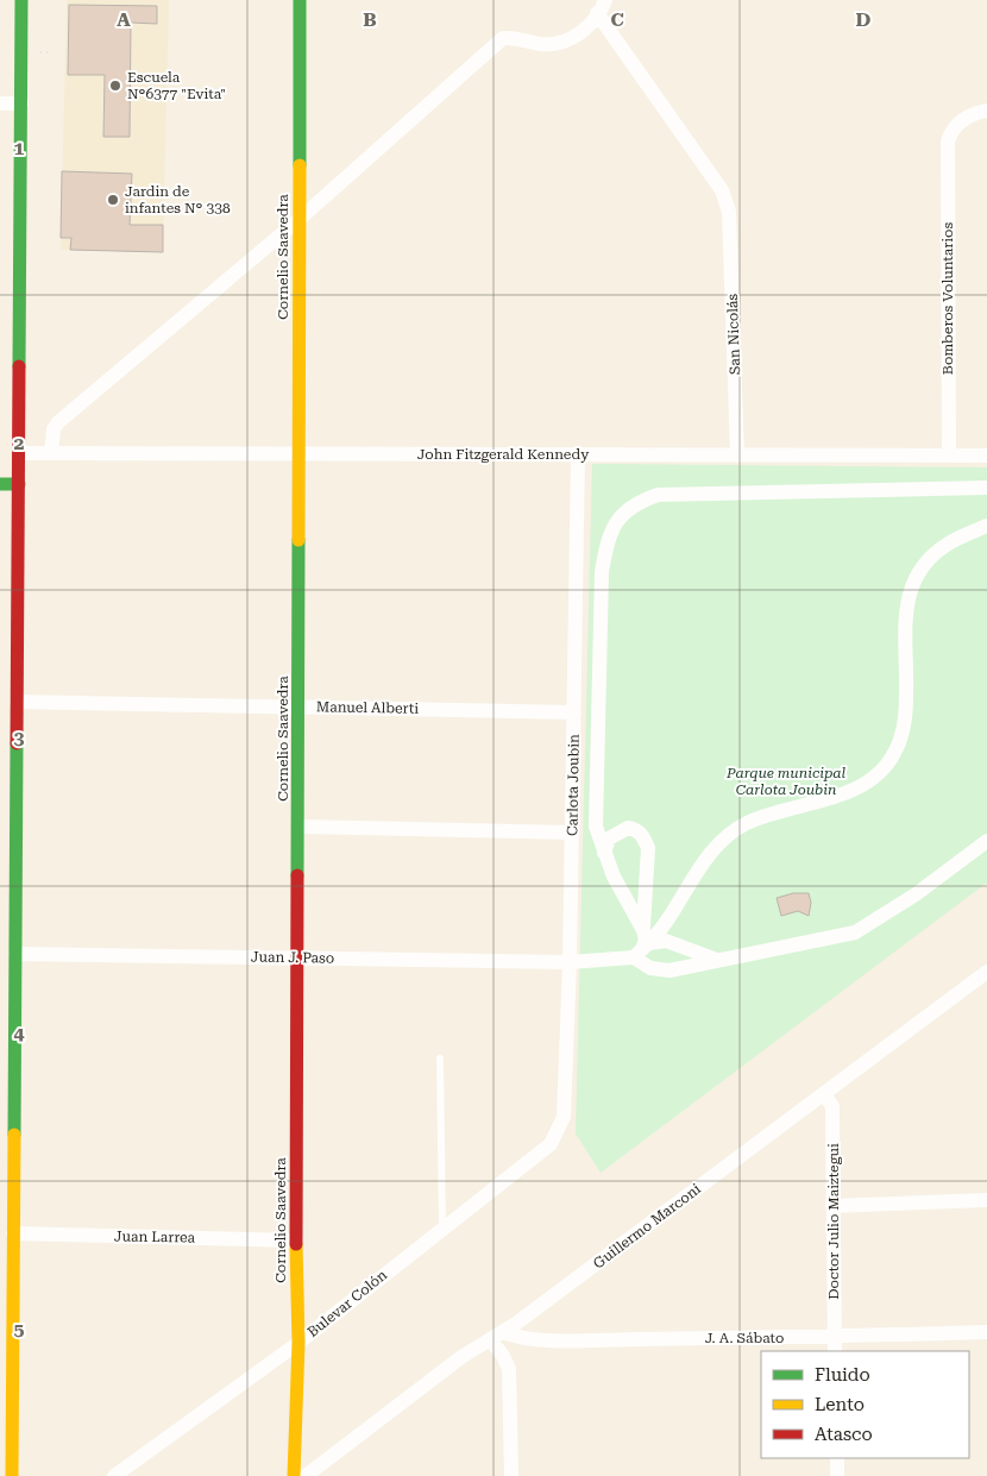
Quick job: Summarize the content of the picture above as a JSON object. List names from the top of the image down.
{
  "streets": {
    "main road": ["Cornelio Saavedra"],
    "street": [
      "Bomberos Voluntarios",
      "San Nicolás",
      "John Fitzgerald Kennedy",
      "Manuel Alberti",
      "Carlota Joubin",
      "Juan J. Paso",
      "Doctor Julio Maiztegui",
      "Guillermo Marconi",
      "Juan Larrea",
      "Bulevar Colón",
      "J. A. Sábato"
    ]
  },
  "crossings": [
    ["Cornelio Saavedra", "John Fitzgerald Kennedy"],
    ["Cornelio Saavedra", "Manuel Alberti"],
    ["Cornelio Saavedra", "Juan J. Paso"],
    ["Cornelio Saavedra", "Juan Larrea"],
    ["Cornelio Saavedra", "Bulevar Colón"],
    ["Bomberos Voluntarios", "John Fitzgerald Kennedy"],
    ["San Nicolás", "John Fitzgerald Kennedy"],
    ["John Fitzgerald Kennedy", "Carlota Joubin"],
    ["Manuel Alberti", "Carlota Joubin"],
    ["Carlota Joubin", "Juan J. Paso"],
    ["Carlota Joubin", "Bulevar Colón"],
    ["Doctor Julio Maiztegui", "Guillermo Marconi"],
    ["Doctor Julio Maiztegui", "J. A. Sábato"],
    ["Guillermo Marconi", "J. A. Sábato"]
  ],
  "parks": ["Parque municipal Carlota Joubin"],
  "places": ["Escuela N°6377 \"Evita\"", "Jardin de infantes N° 338"],
  "legend": ["Fluido", "Lento", "Atasco"],
  "grid": {
    "columns": [
      "A",
      "B",
      "C",
      "D"
    ],
    "rows": [
      "1",
      "2",
      "3",
      "4",
      "5"
    ]
  }
}
